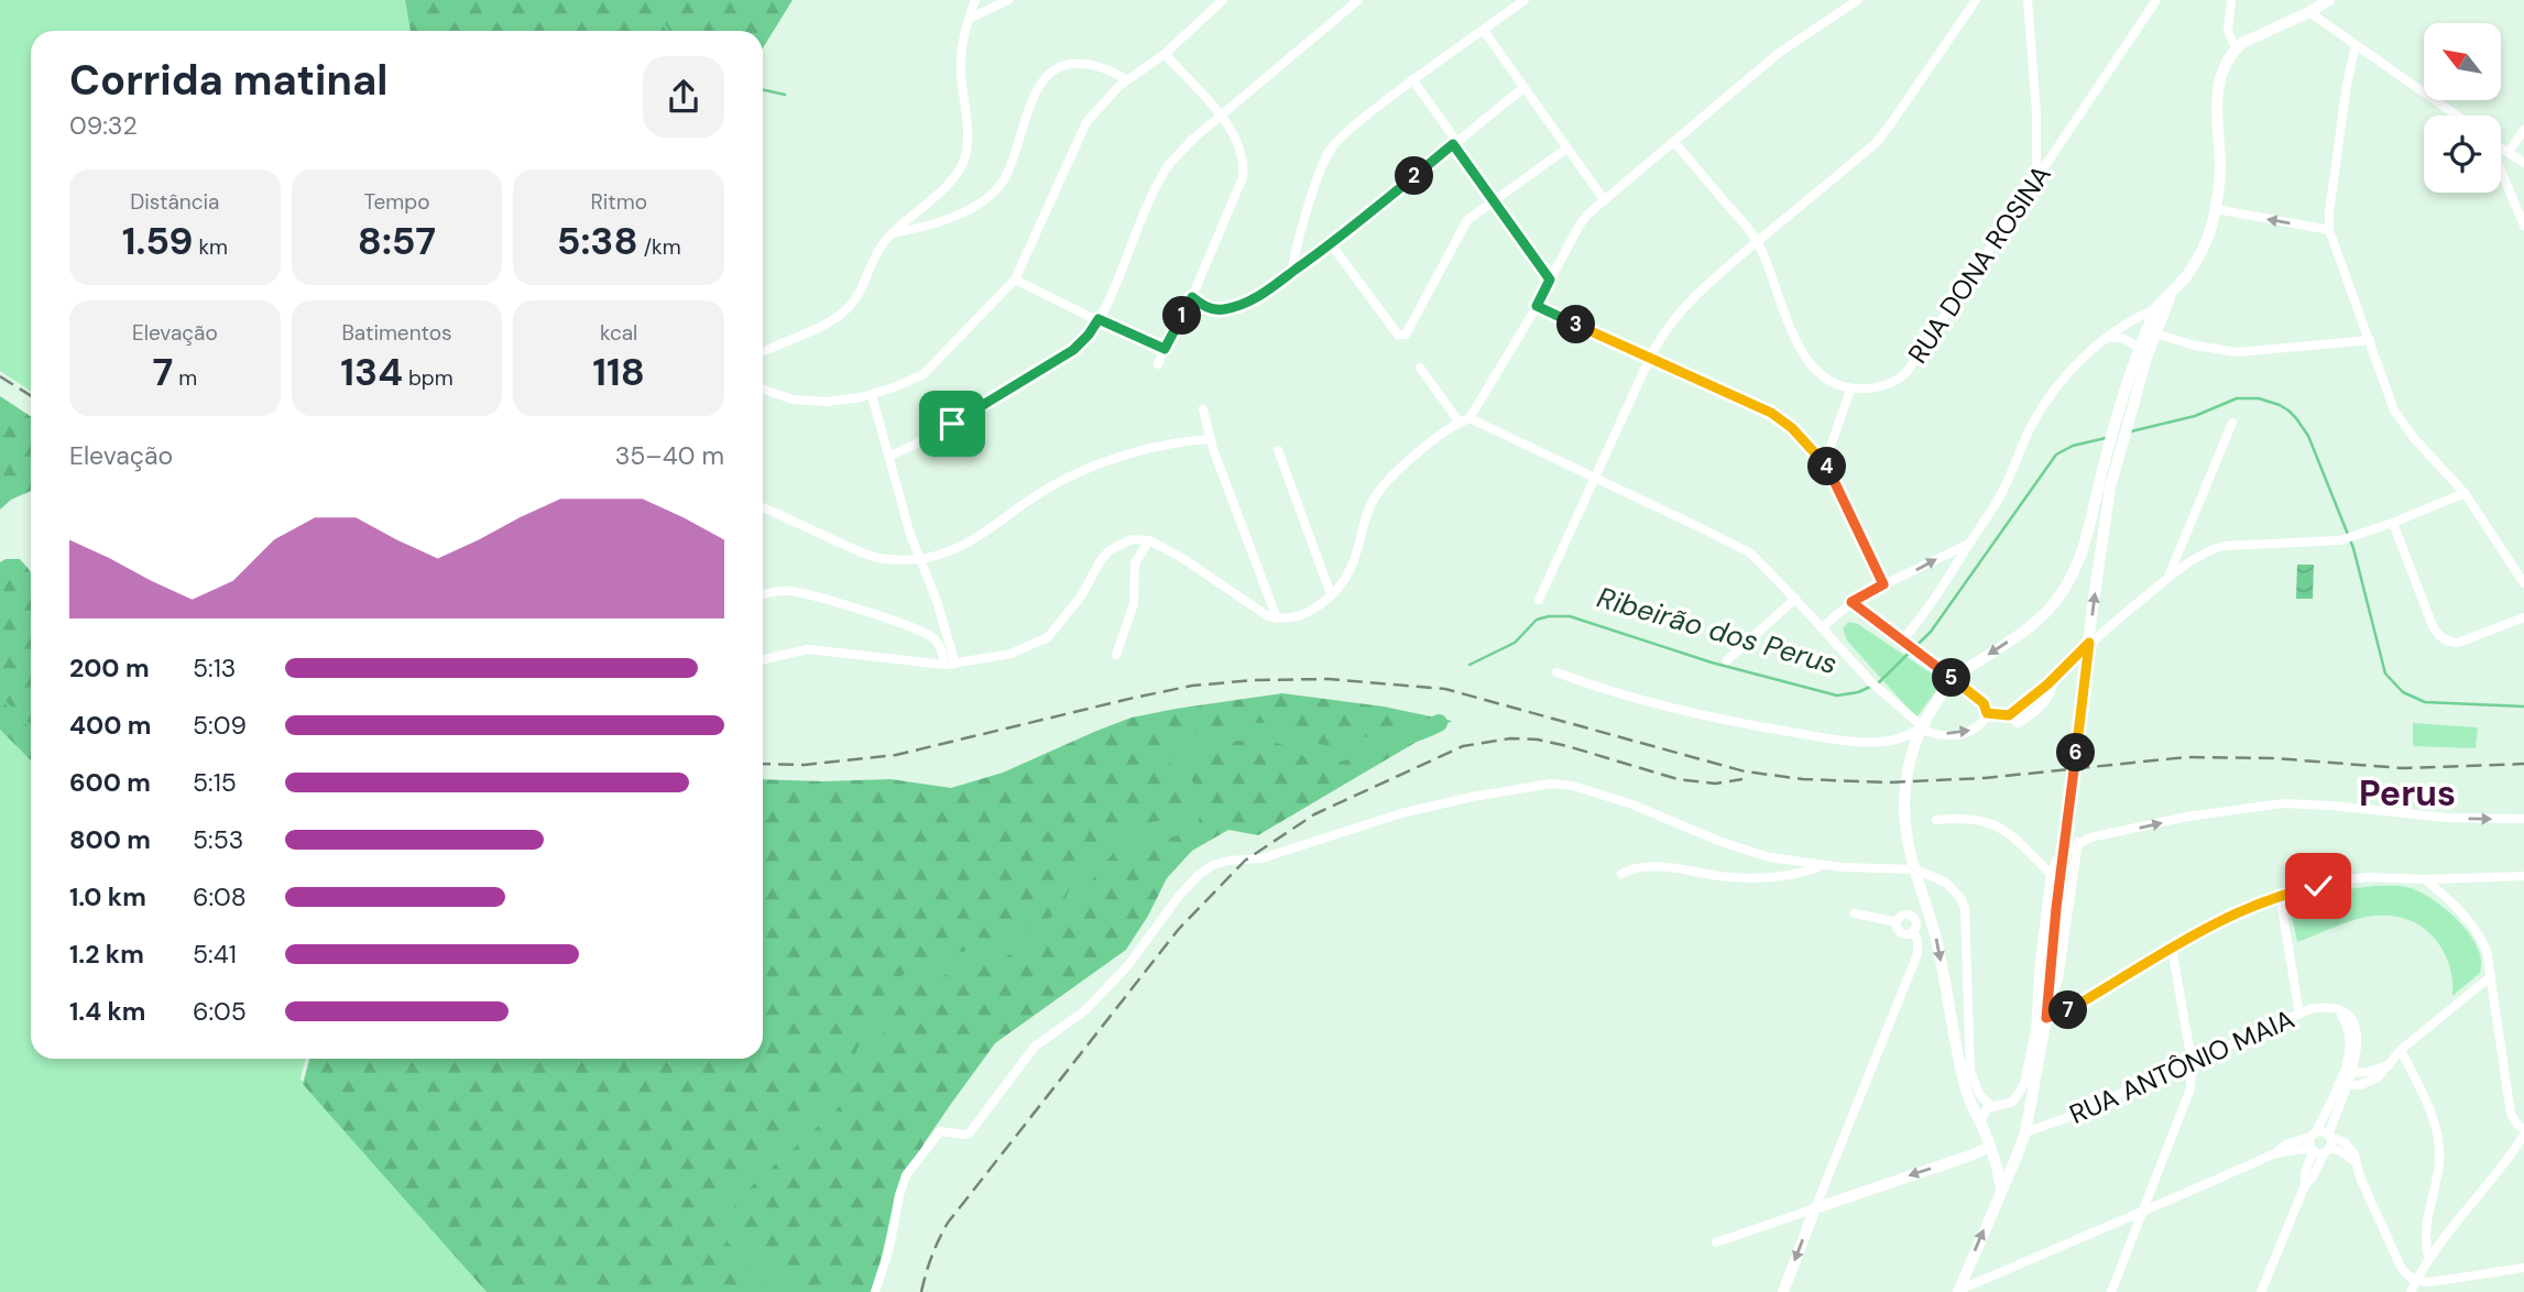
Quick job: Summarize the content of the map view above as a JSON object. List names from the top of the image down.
{
  "streets": {
    "street": ["RUA DONA ROSINA", "RUA ANTÔNIO MAIA"]
  },
  "districts": ["Perus"],
  "water": ["Ribeirão dos Perus"],
  "north": "top left",
  "page": {
    "heading": ["Corrida matinal", "09:32"],
    "pins": [
      "2",
      "1",
      "3",
      "4",
      "5",
      "6",
      "7"
    ],
    "stats": [
      ["Distância", "1.59 km"],
      ["Tempo", "8:57"],
      ["Ritmo", "5:38 /km"],
      ["Elevação", "7 m"],
      ["Batimentos", "134 bpm"],
      ["kcal", "118"]
    ],
    "chart": ["Elevação", "35–40 m"],
    "list": [
      {
        "name": "200 m",
        "note": "5:13"
      },
      {
        "name": "400 m",
        "note": "5:09"
      },
      {
        "name": "600 m",
        "note": "5:15"
      },
      {
        "name": "800 m",
        "note": "5:53"
      },
      {
        "name": "1.0 km",
        "note": "6:08"
      },
      {
        "name": "1.2 km",
        "note": "5:41"
      },
      {
        "name": "1.4 km",
        "note": "6:05"
      }
    ]
  }
}
